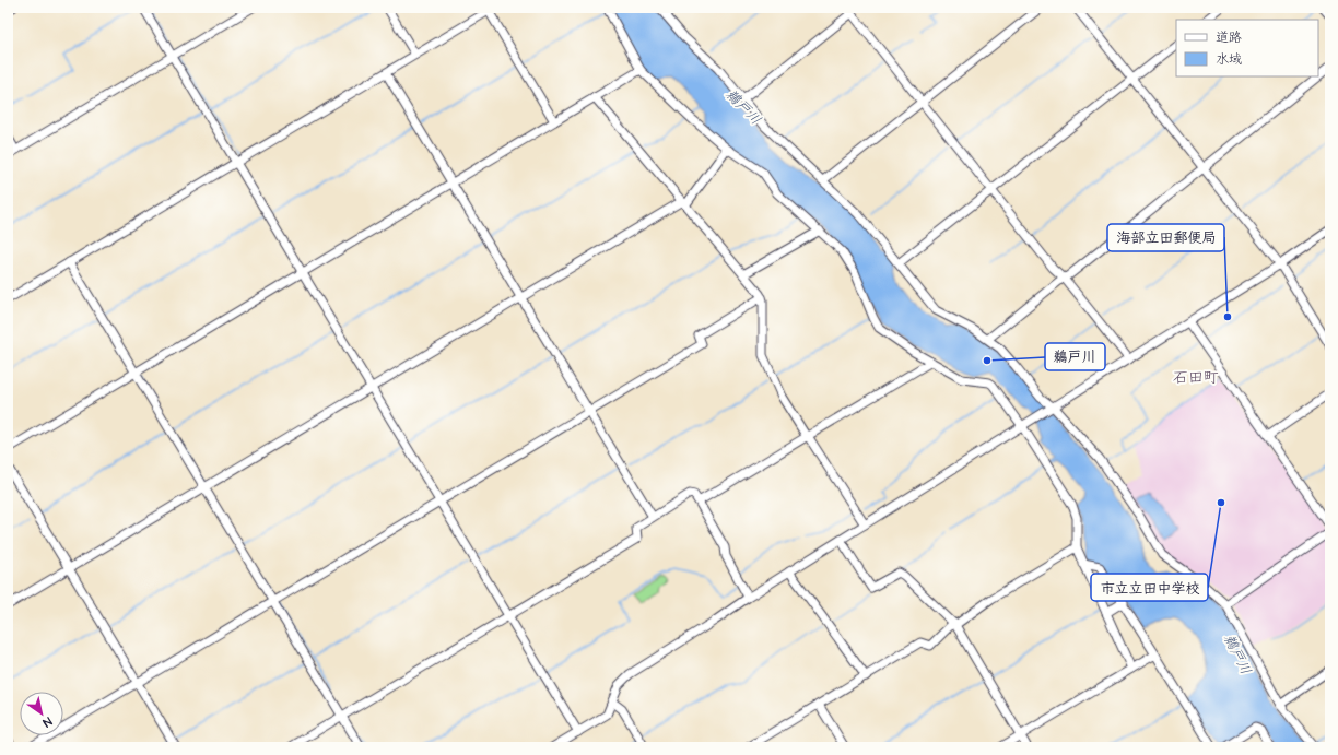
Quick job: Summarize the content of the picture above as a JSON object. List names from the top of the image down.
{
  "districts": ["石田町"],
  "water": ["鵜戸川"],
  "places": ["海部立田郵便局", "鵜戸川", "市立立田中学校"],
  "legend": ["道路", "水域"],
  "north": "bottom right"
}
